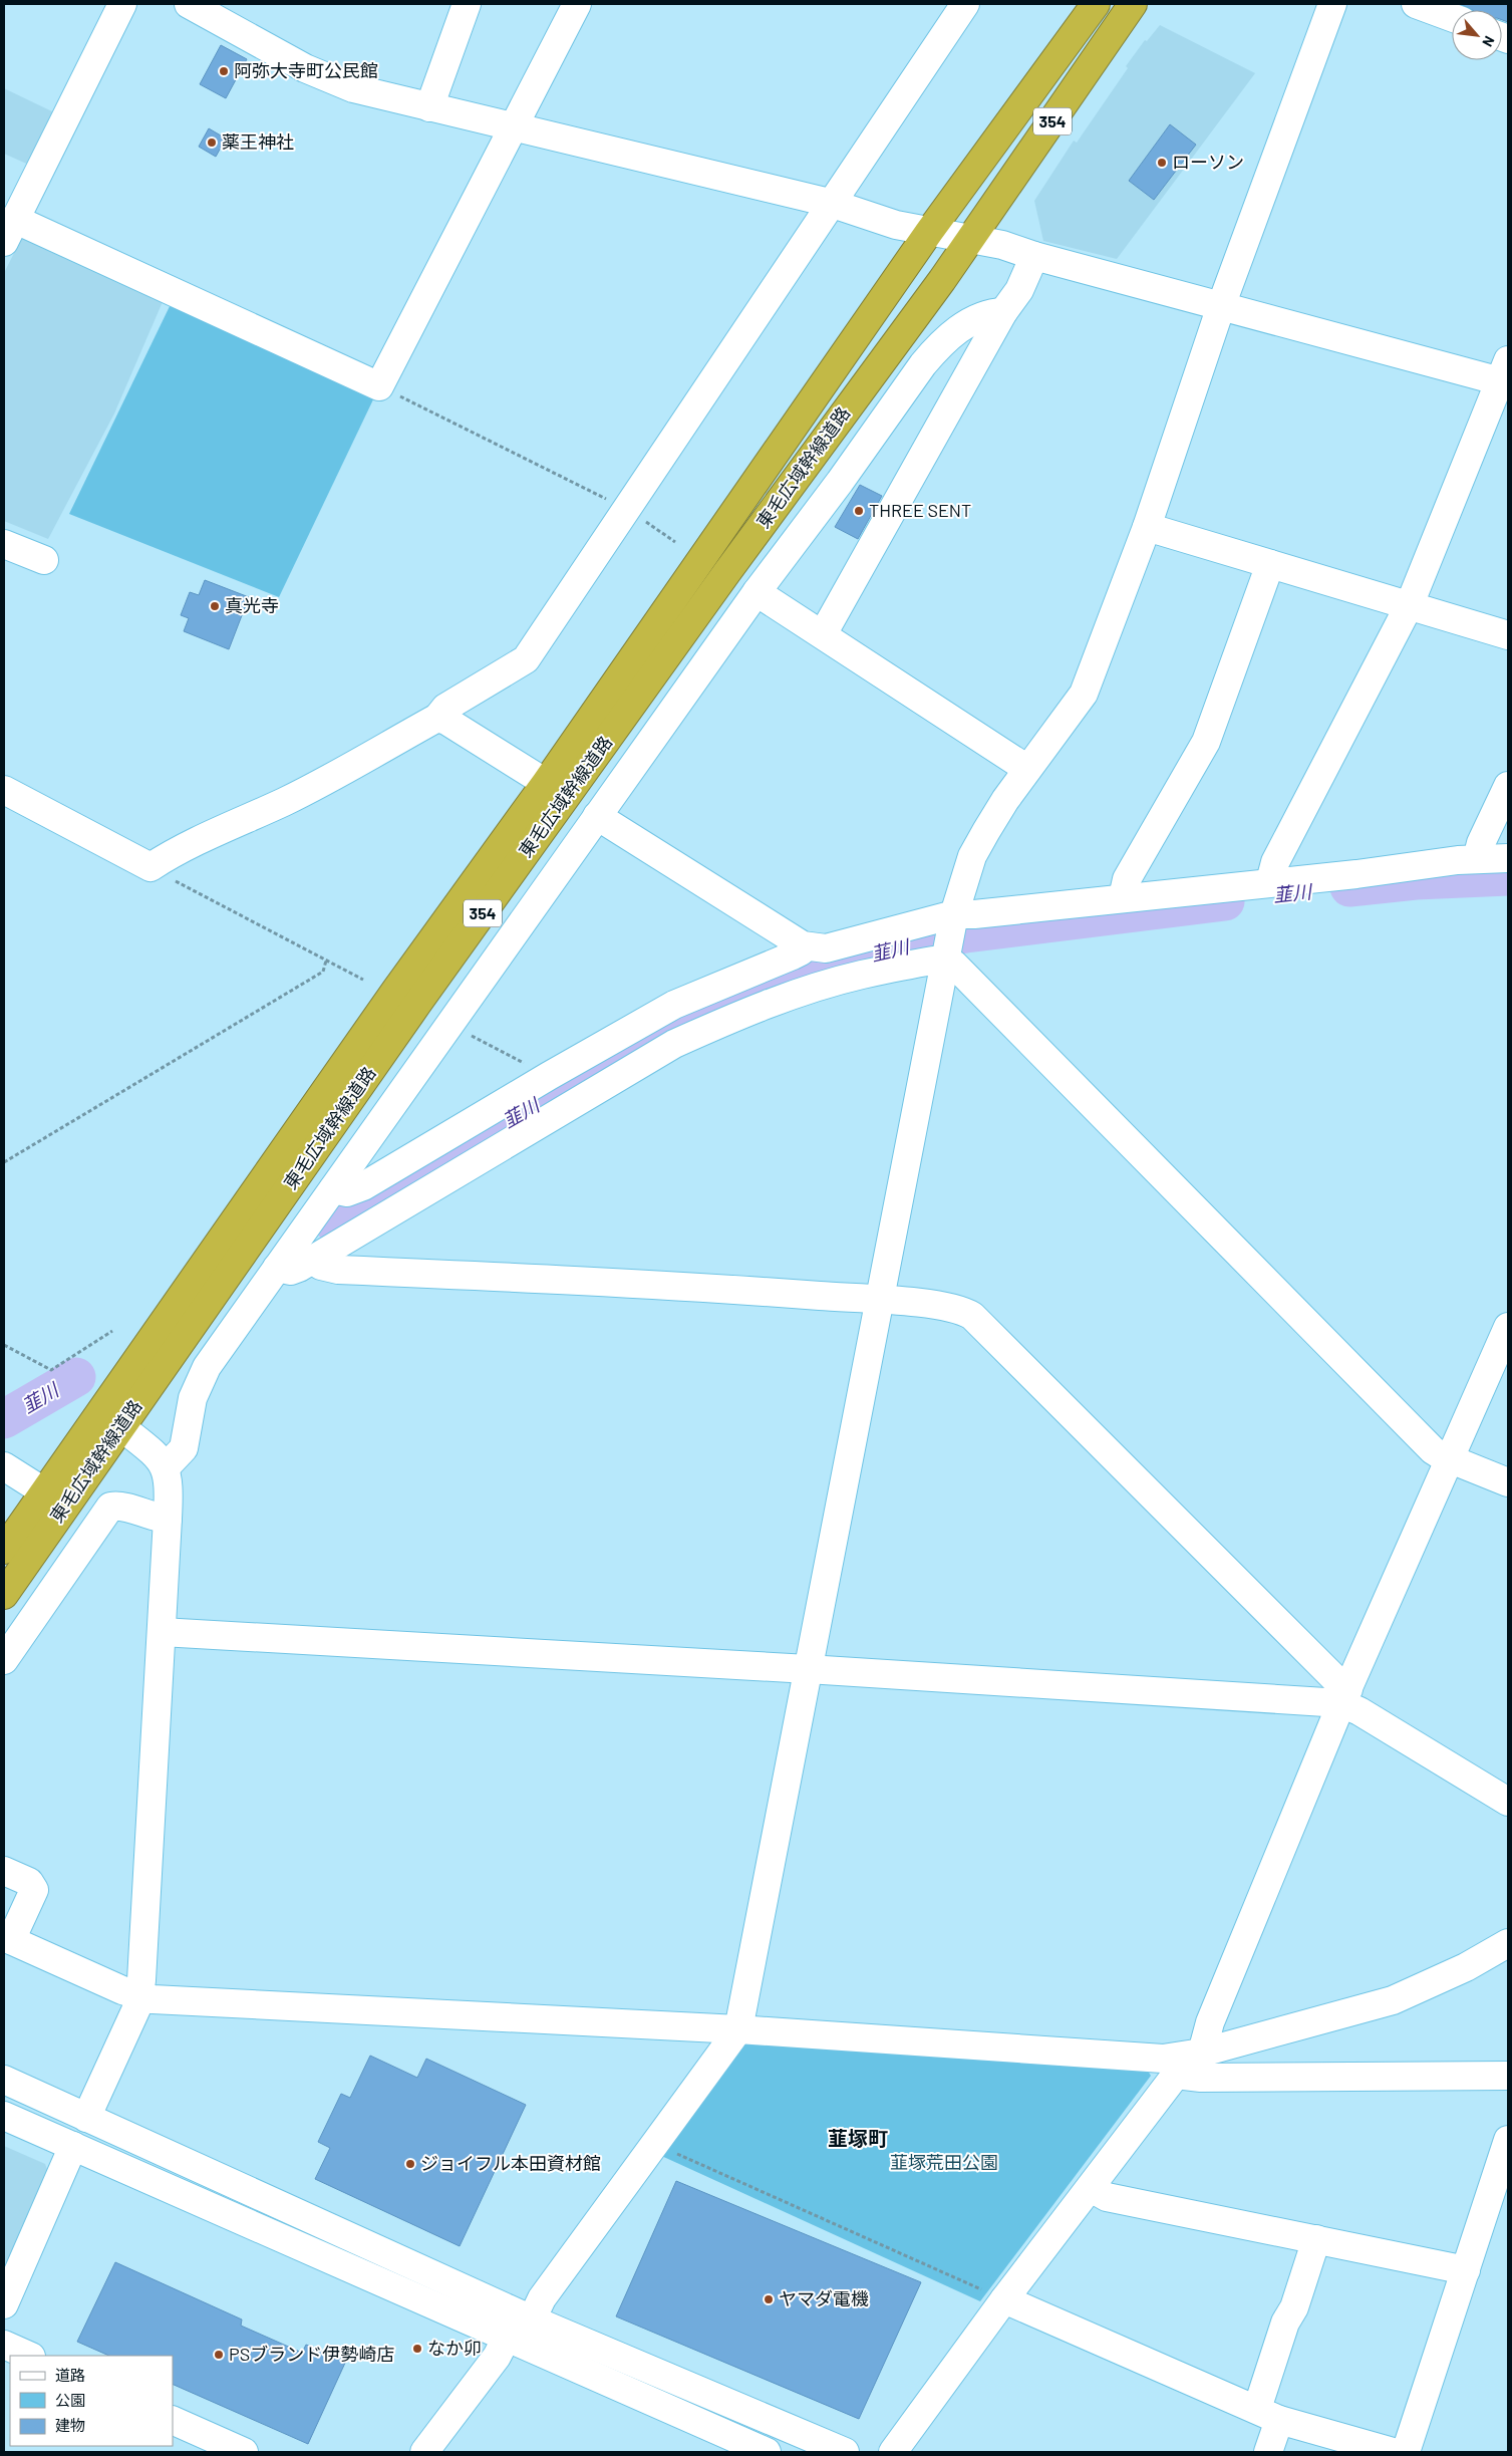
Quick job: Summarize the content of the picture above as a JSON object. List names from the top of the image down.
{
  "streets": {
    "highway": ["354", "東毛広域幹線道路"]
  },
  "districts": ["韮塚町"],
  "water": ["韮川"],
  "parks": ["韮塚荒田公園"],
  "places": [
    "阿弥大寺町公民館",
    "薬王神社",
    "ローソン",
    "THREE SENT",
    "真光寺",
    "ジョイフル本田資材館",
    "ヤマダ電機",
    "なか卯",
    "PSブランド伊勢崎店"
  ],
  "legend": ["道路", "公園", "建物"],
  "north": "bottom right"
}
